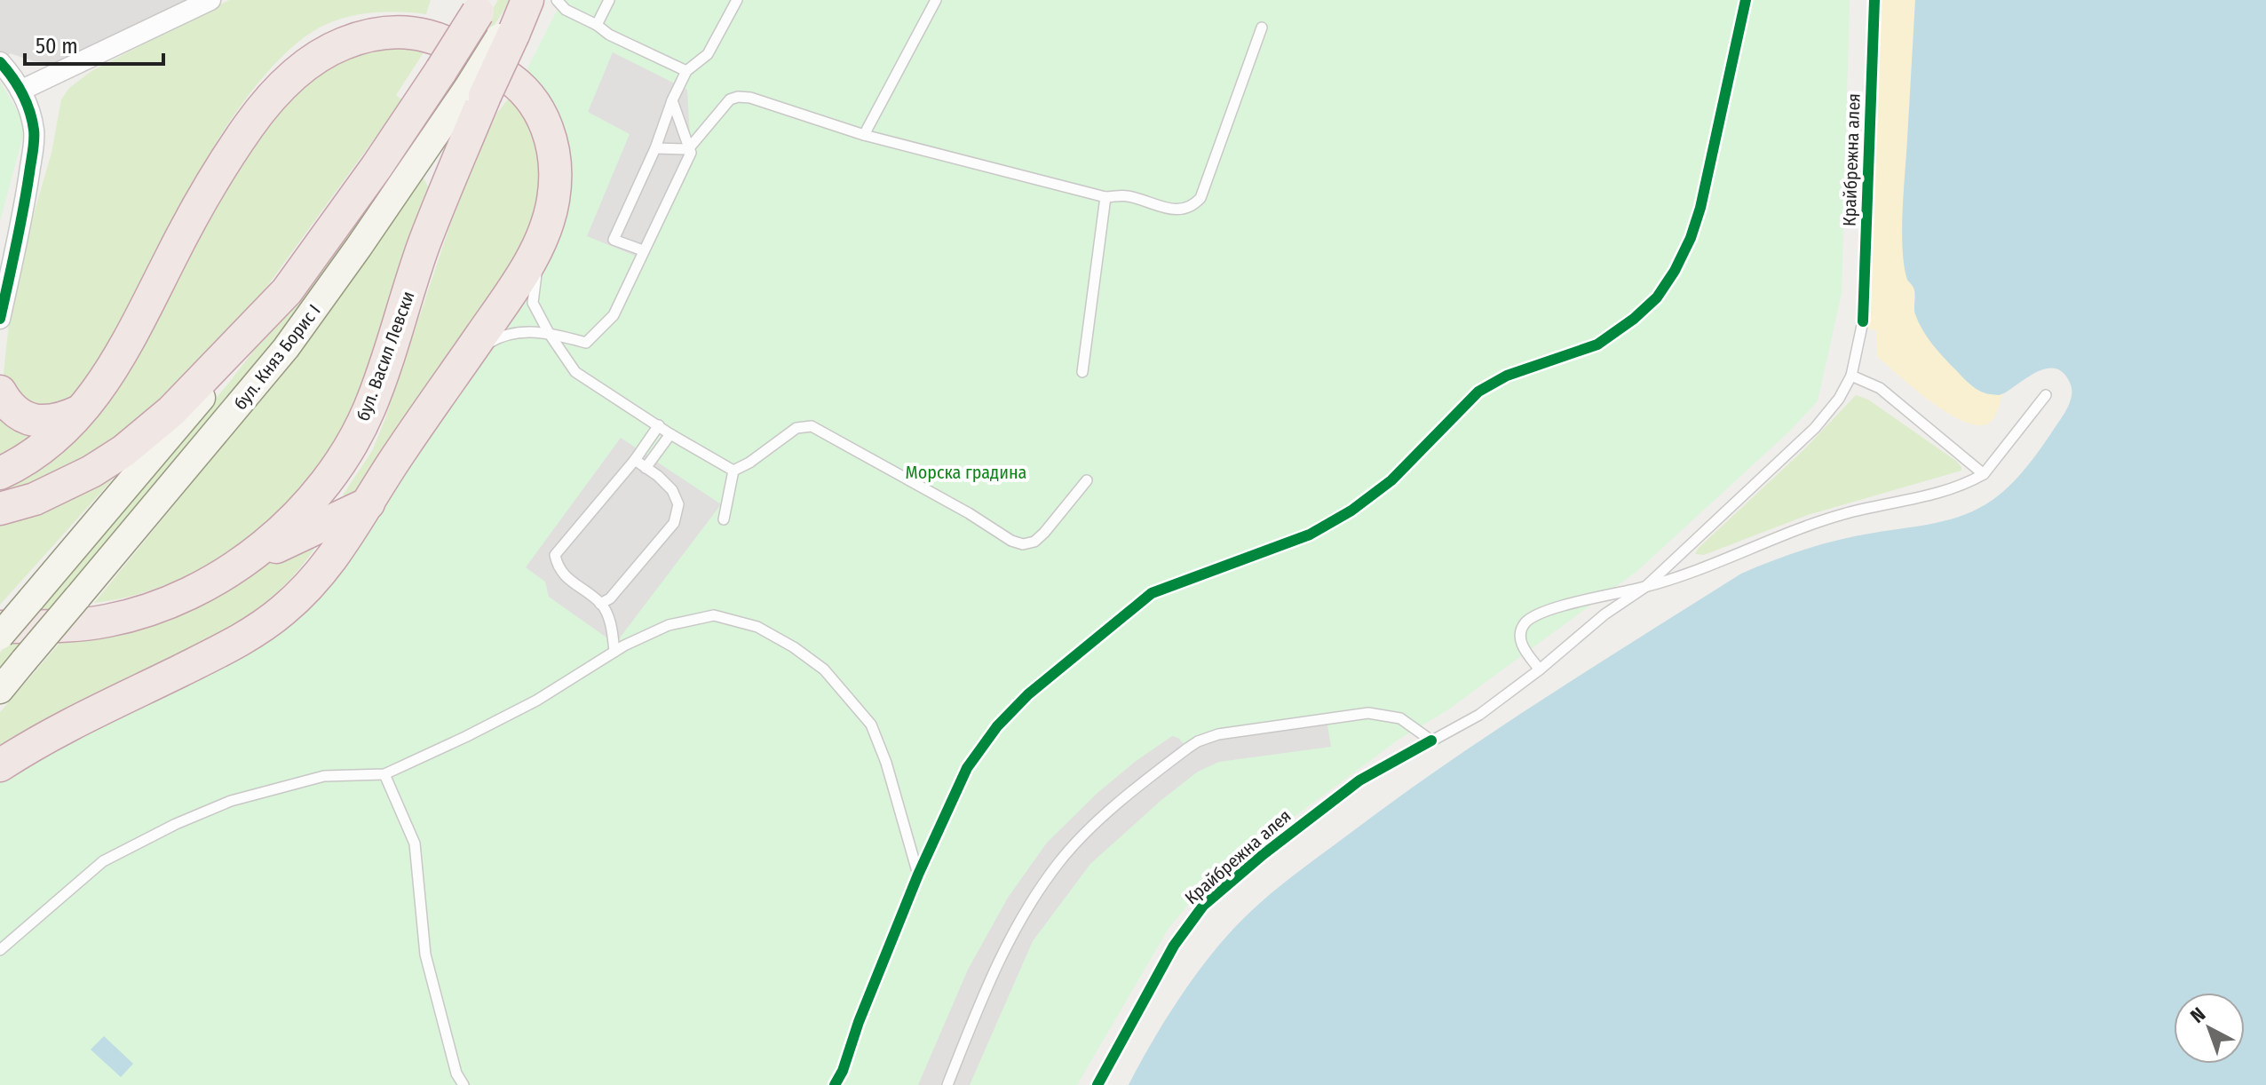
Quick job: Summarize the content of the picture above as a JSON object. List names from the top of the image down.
{
  "streets": {
    "highway": ["бул. Васил Левски", "бул. Княз Борис I"],
    "lane": ["Крайбрежна алея"]
  },
  "crossings": [
    ["бул. Васил Левски", "бул. Княз Борис I"]
  ],
  "parks": ["Морска градина"],
  "scale_bar": "50 m",
  "north": "top left"
}
